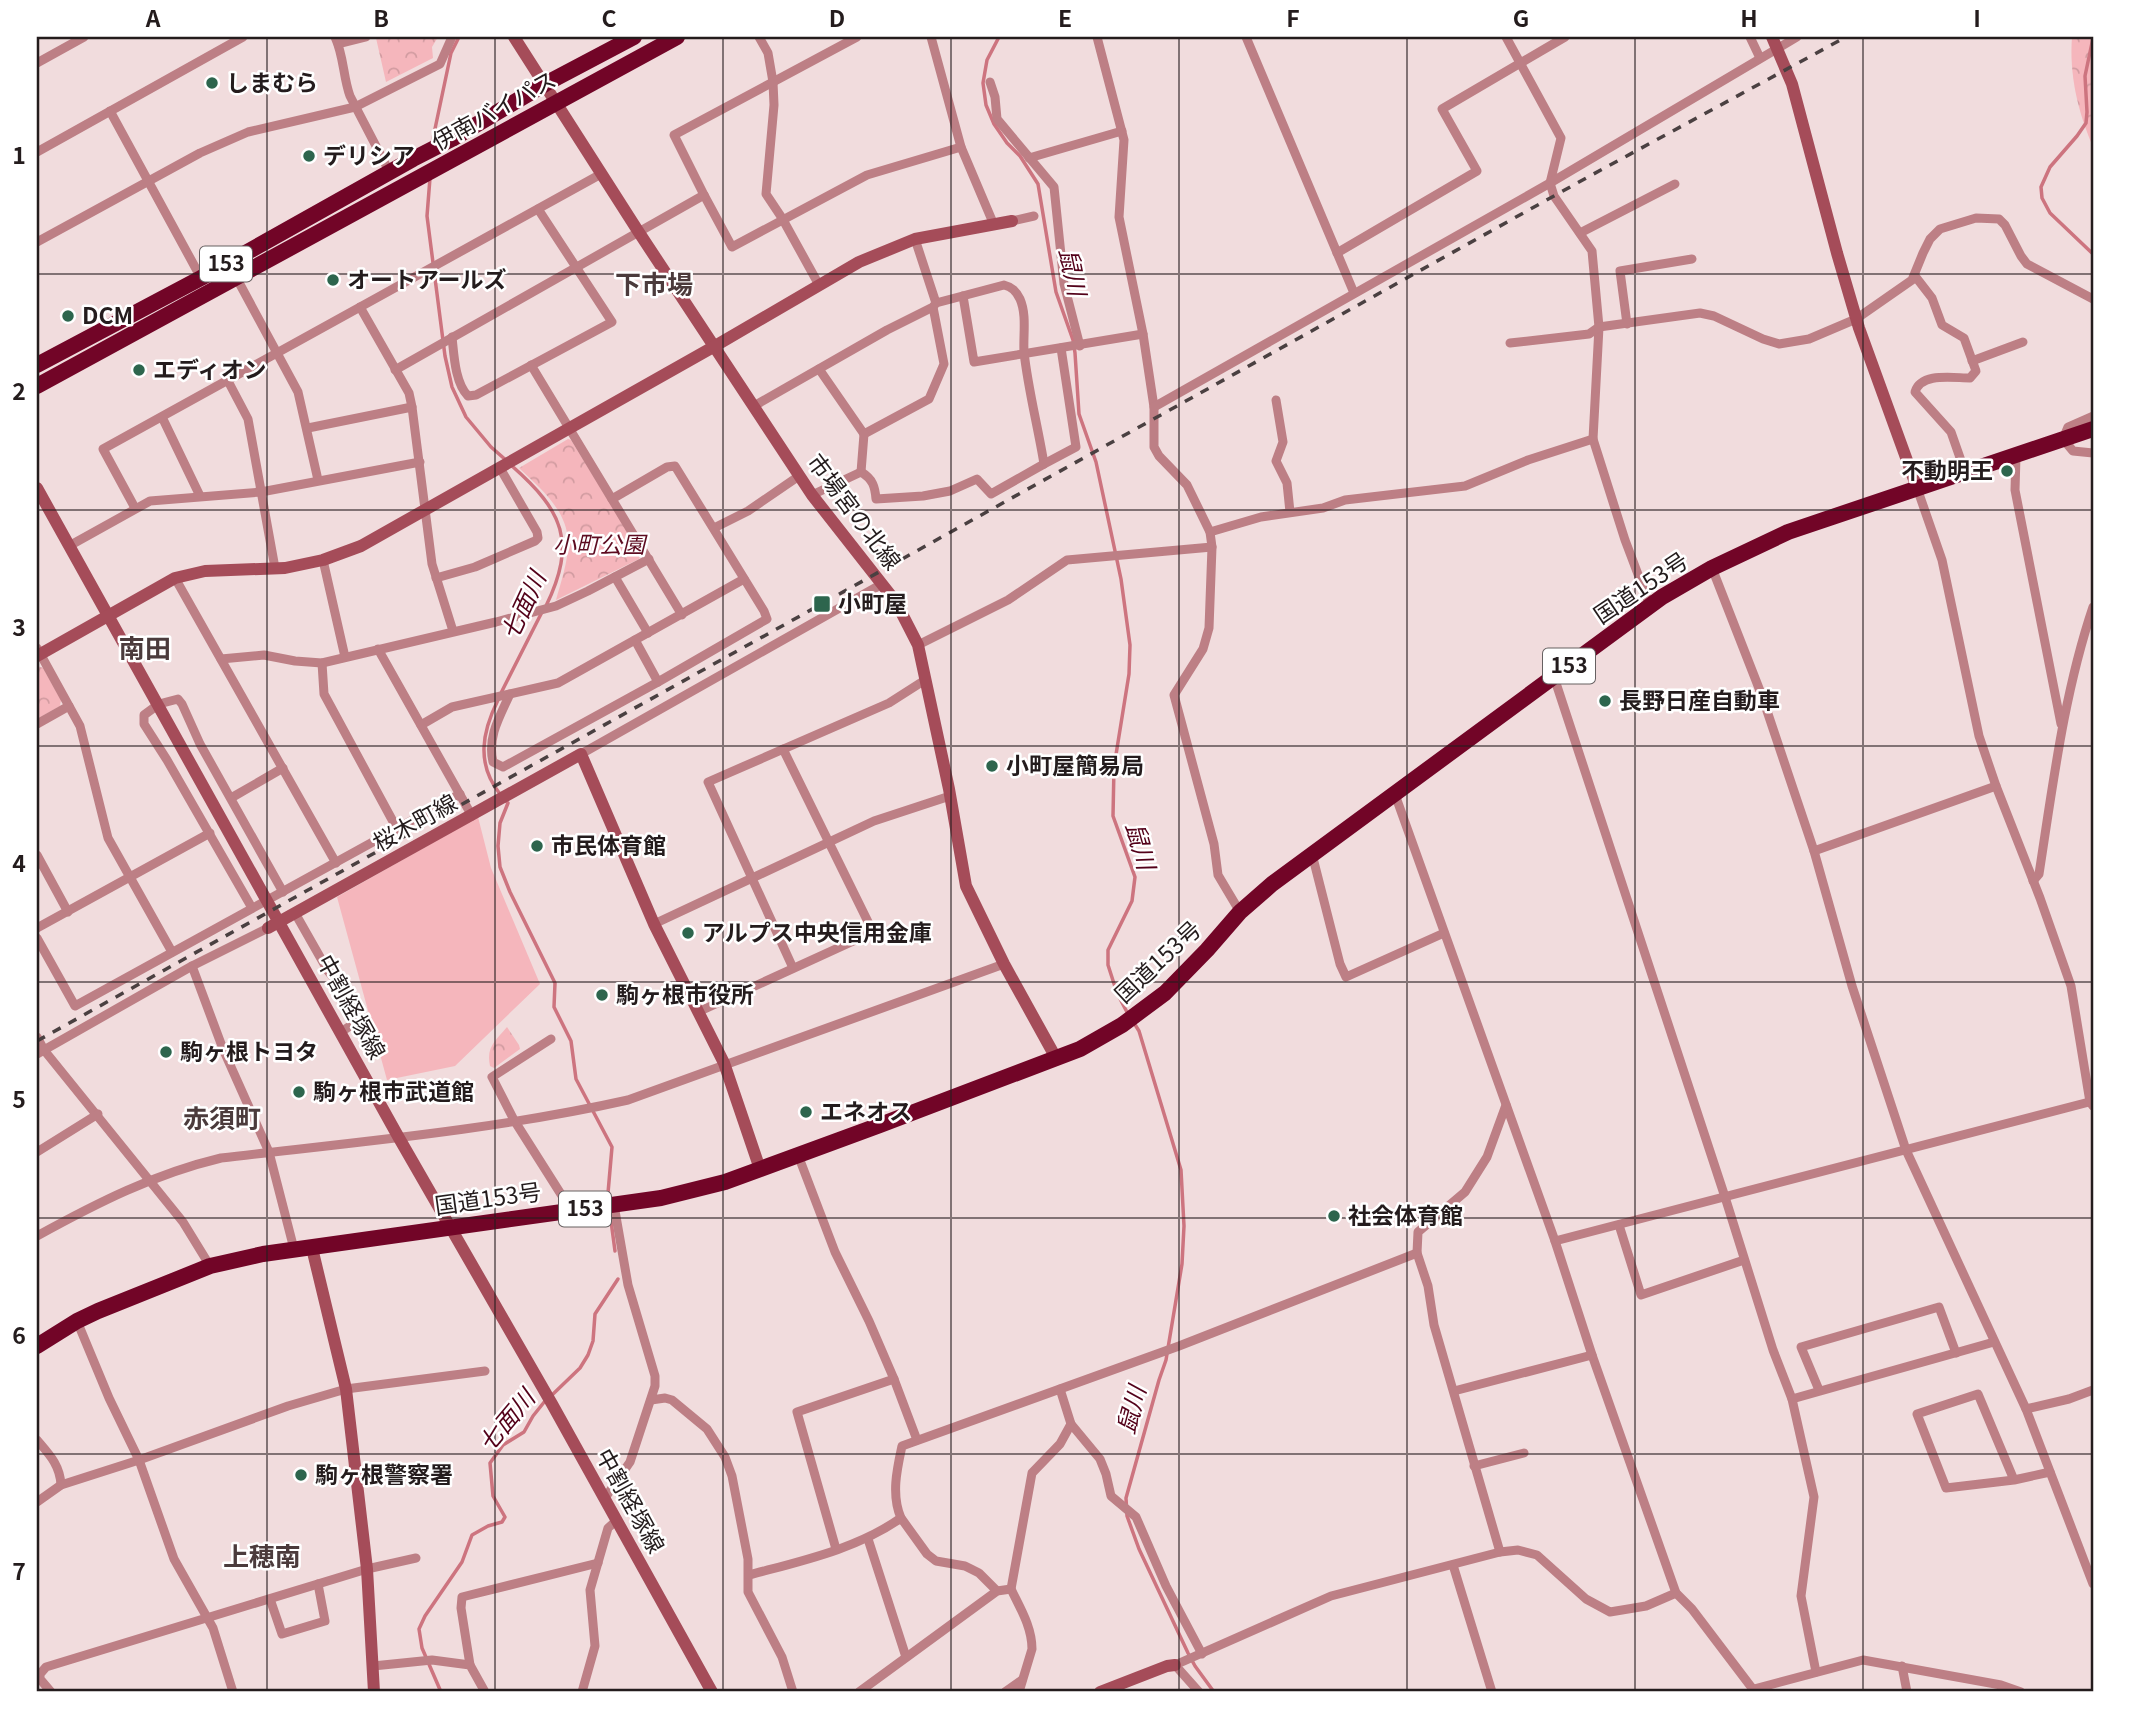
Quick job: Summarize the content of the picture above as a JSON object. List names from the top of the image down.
{
  "streets": {
    "highway": ["伊南バイパス", "153", "国道153号"],
    "street": ["市場宮の北線", "桜木町線", "中割経塚線"]
  },
  "crossings": [
    ["伊南バイパス", "市場宮の北線"],
    ["市場宮の北線", "国道153号"],
    ["国道153号", "中割経塚線"]
  ],
  "districts": [
    "下市場",
    "南田",
    "赤須町",
    "上穂南"
  ],
  "water": ["鼠川", "七面川"],
  "parks": ["小町公園"],
  "places": {
    "other": [
      "しまむら",
      "デリシア",
      "オートアールズ",
      "DCM",
      "エディオン",
      "不動明王",
      "長野日産自動車",
      "小町屋簡易局",
      "市民体育館",
      "アルプス中央信用金庫",
      "駒ヶ根市役所",
      "駒ヶ根トヨタ",
      "駒ヶ根市武道館",
      "エネオス",
      "社会体育館",
      "駒ヶ根警察署"
    ],
    "transit": ["小町屋"]
  },
  "grid": {
    "columns": [
      "A",
      "B",
      "C",
      "D",
      "E",
      "F",
      "G",
      "H",
      "I"
    ],
    "rows": [
      "1",
      "2",
      "3",
      "4",
      "5",
      "6",
      "7"
    ]
  }
}
